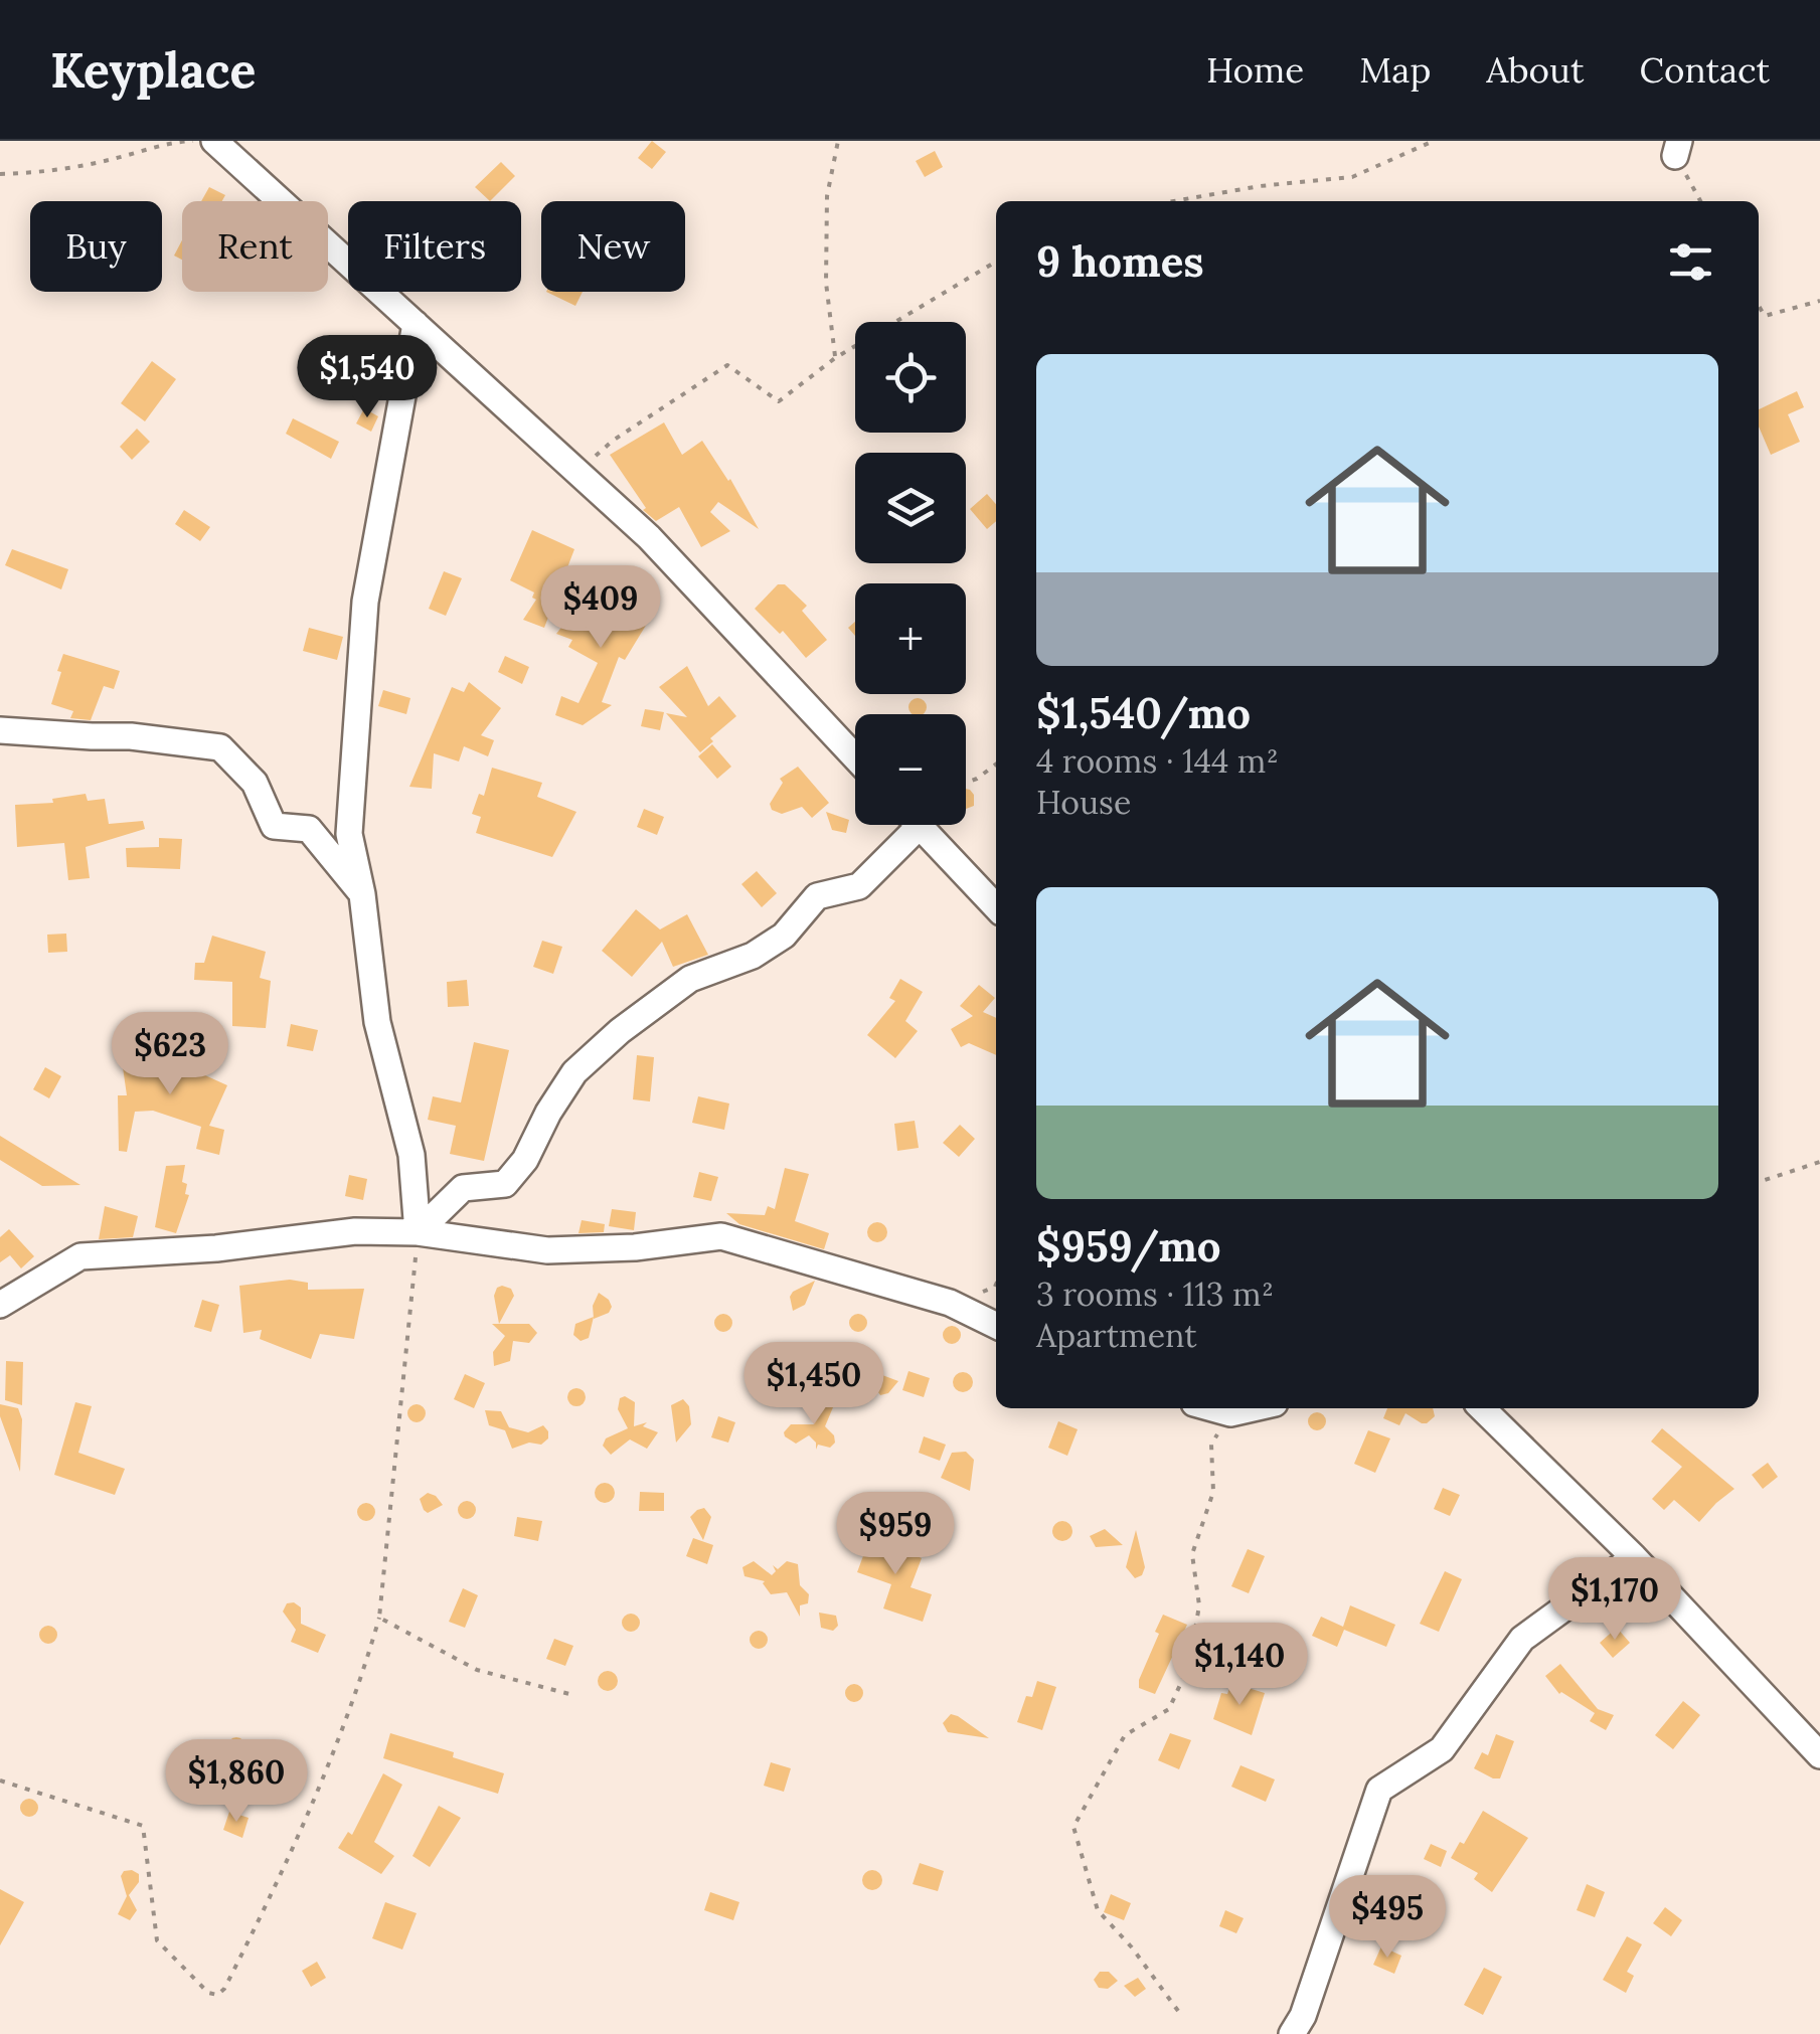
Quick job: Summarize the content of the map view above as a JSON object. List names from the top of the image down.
{
  "page": {
    "header": "Keyplace",
    "nav": [
      "Home",
      "Map",
      "About",
      "Contact"
    ],
    "chip": [
      "Buy",
      "Rent",
      "Filters",
      "New"
    ],
    "heading": "9 homes",
    "map_buttons": ["+", "−"],
    "list": [
      {
        "name": "$1,540/mo",
        "note": "4 rooms · 144 m² · House"
      },
      {
        "name": "$959/mo",
        "note": "3 rooms · 113 m² · Apartment"
      }
    ],
    "price": [
      "$1,540",
      "$409",
      "$623",
      "$1,450",
      "$959",
      "$1,170",
      "$1,140",
      "$1,860",
      "$495"
    ]
  }
}
